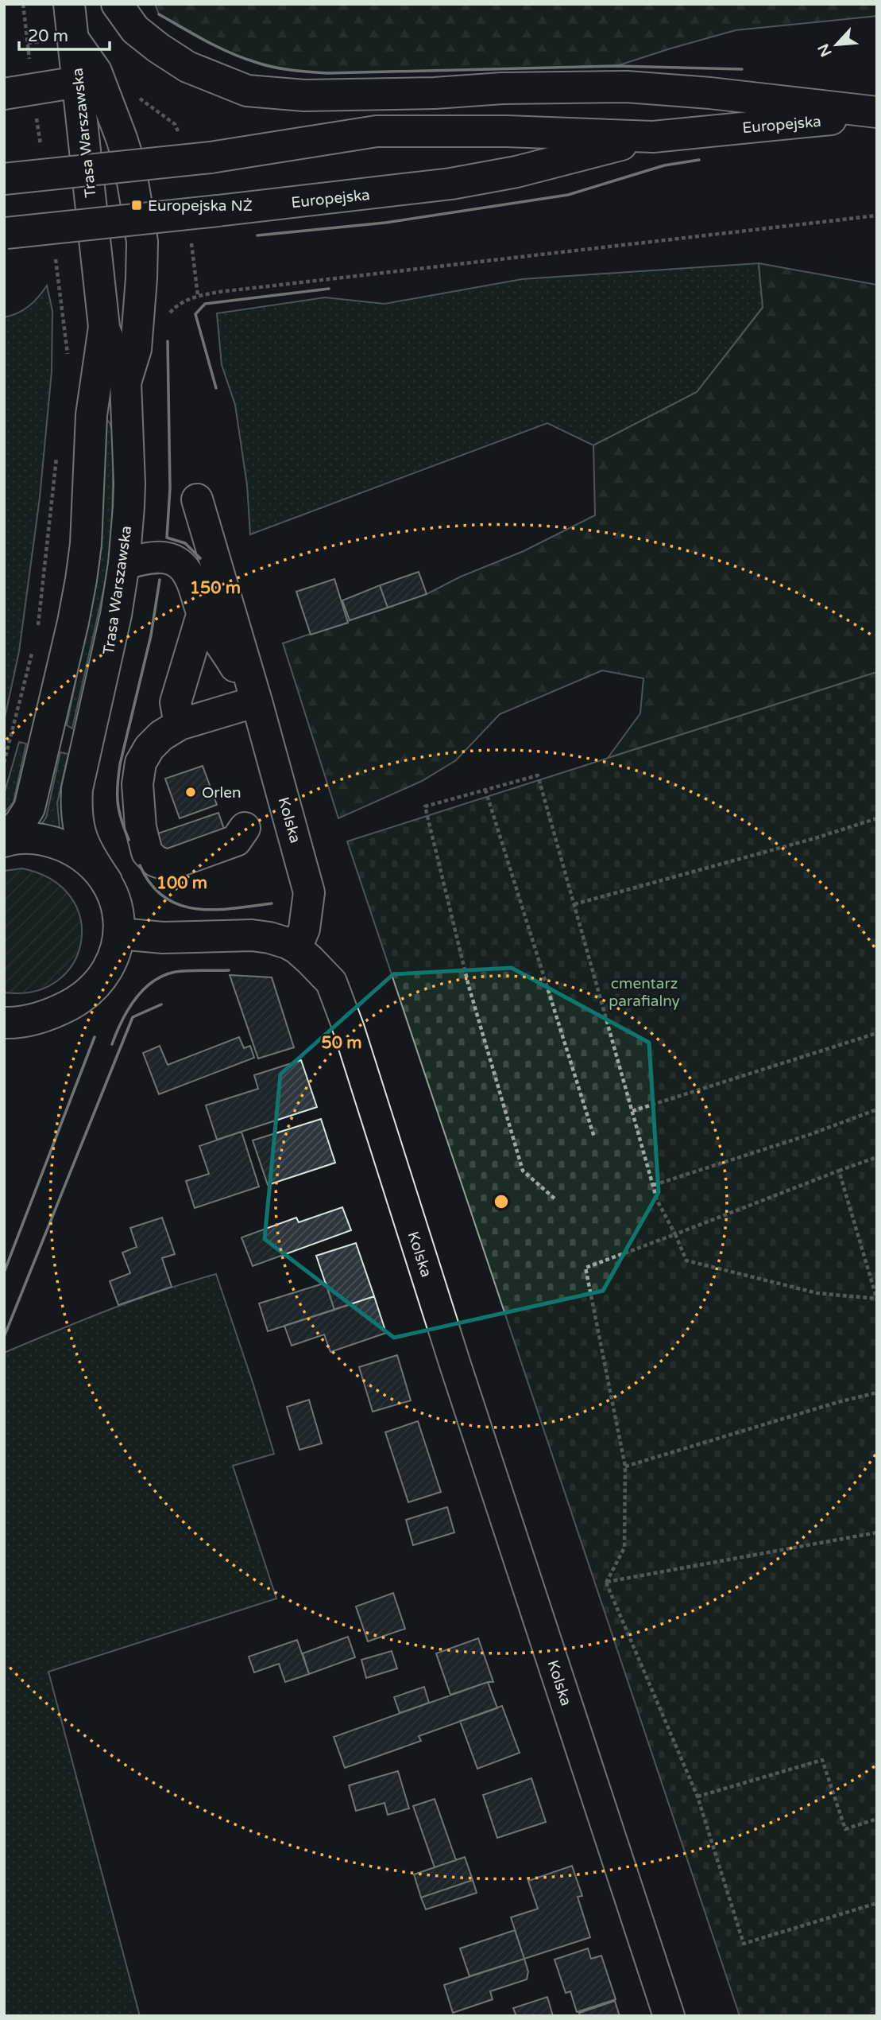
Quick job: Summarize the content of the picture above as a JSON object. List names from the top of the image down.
{
  "streets": {
    "main road": ["Europejska", "Trasa Warszawska", "Kolska"]
  },
  "parks": ["cmentarz parafialny"],
  "places": {
    "transit": ["Europejska NŻ"],
    "other": ["Orlen"]
  },
  "scale_bar": "20 m",
  "north": "bottom left",
  "rings": ["150 m", "100 m", "50 m"]
}
